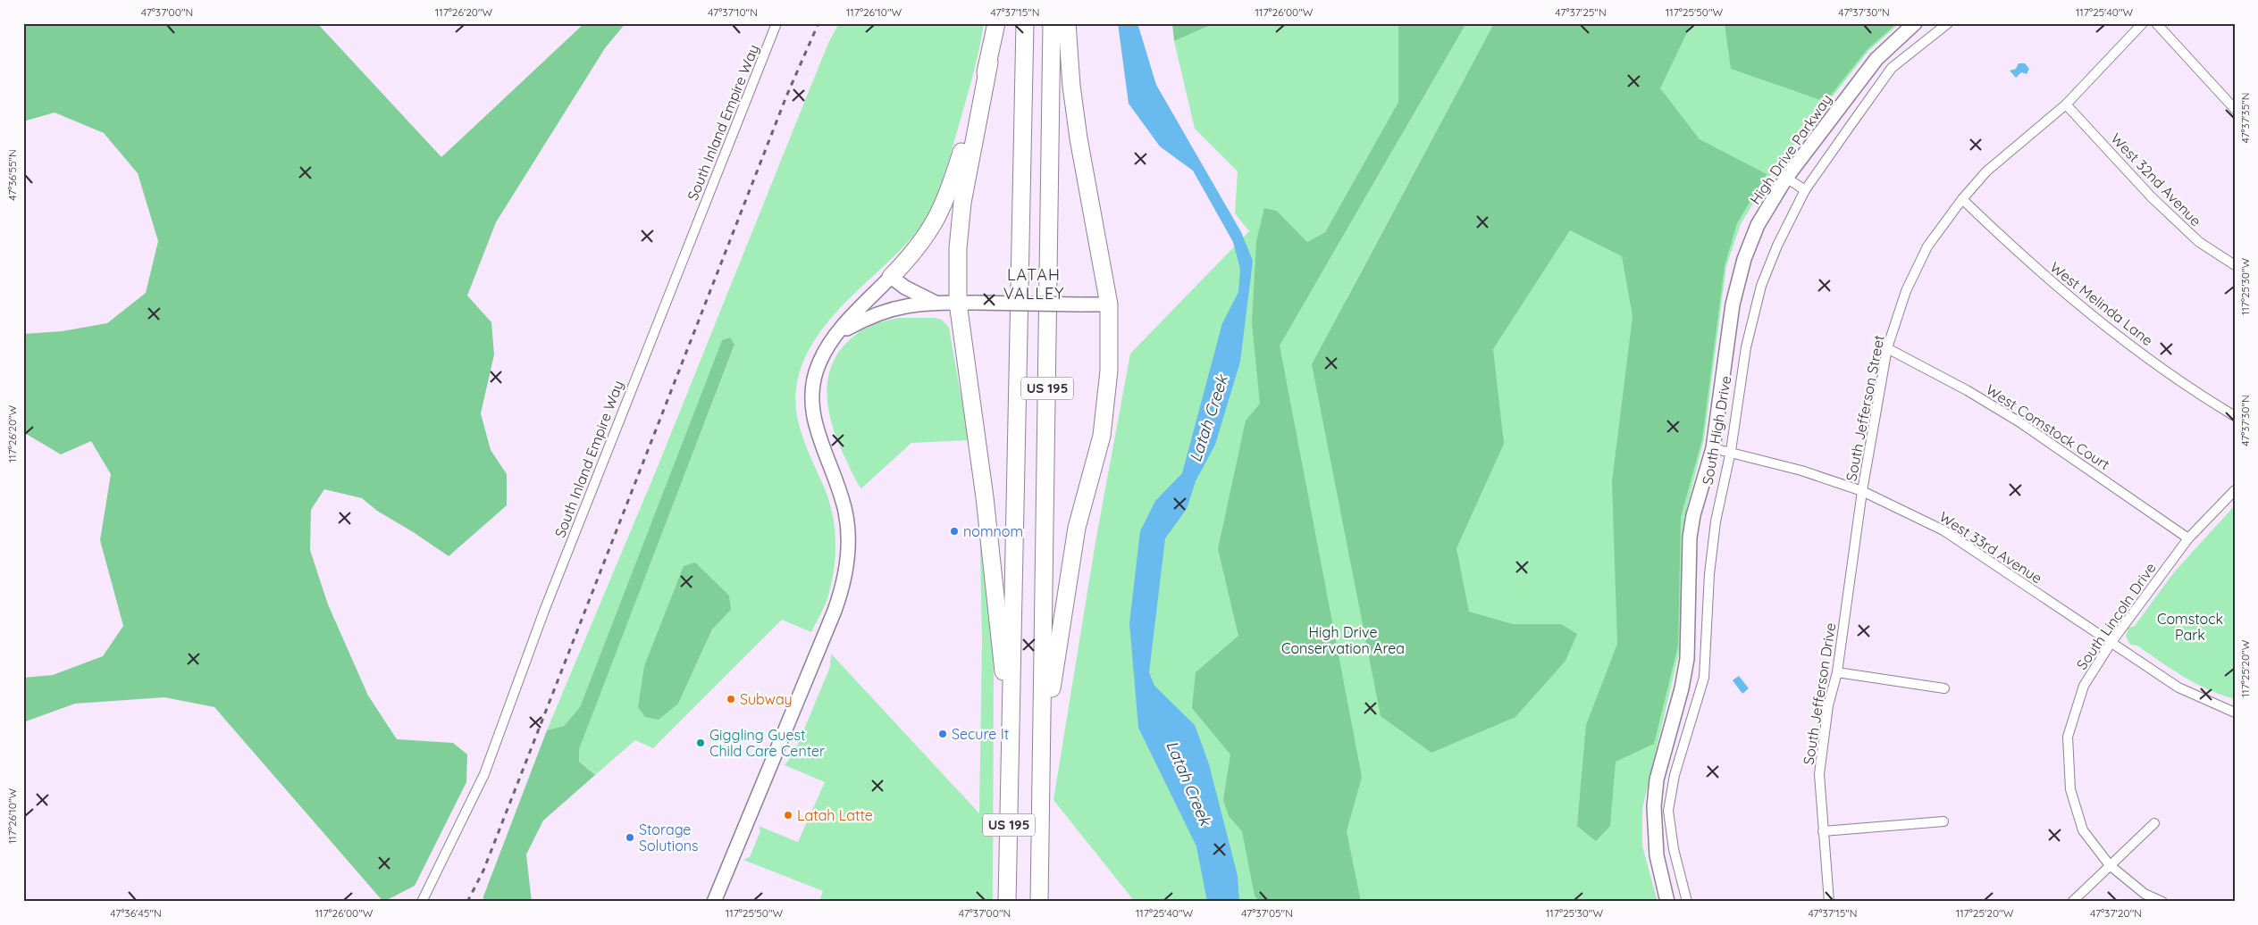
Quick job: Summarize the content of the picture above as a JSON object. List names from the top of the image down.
{
  "streets": {
    "highway": ["US 195"],
    "main road": ["High Drive Parkway", "South High Drive"],
    "street": [
      "South Inland Empire Way",
      "West 32nd Avenue",
      "West Melinda Lane",
      "South Jefferson Street",
      "West Comstock Court",
      "West 33rd Avenue",
      "South Lincoln Drive",
      "South Jefferson Drive"
    ]
  },
  "crossings": [
    ["High Drive Parkway", "South High Drive"],
    ["High Drive Parkway", "West 33rd Avenue"],
    ["West 32nd Avenue", "South Jefferson Street"],
    ["West Melinda Lane", "South Jefferson Street"],
    ["South Jefferson Street", "West Comstock Court"],
    ["South Jefferson Street", "West 33rd Avenue"],
    ["South Jefferson Street", "South Jefferson Drive"],
    ["West Comstock Court", "South Lincoln Drive"],
    ["South High Drive", "West 33rd Avenue"],
    ["West 33rd Avenue", "South Lincoln Drive"],
    ["West 33rd Avenue", "South Jefferson Drive"]
  ],
  "districts": ["LATAH VALLEY"],
  "water": ["Latah Creek"],
  "parks": ["Comstock Park", "High Drive Conservation Area"],
  "places": [
    "nomnom",
    "Subway",
    "Secure It",
    "Giggling Guest Child Care Center",
    "Latah Latte",
    "Storage Solutions"
  ],
  "coordinates": [
    "47°37'00\"N",
    "117°26'20\"W",
    "47°37'10\"N",
    "117°26'10\"W",
    "47°37'15\"N",
    "117°26'00\"W",
    "47°37'25\"N",
    "117°25'50\"W",
    "47°37'30\"N",
    "117°25'40\"W",
    "47°37'35\"N",
    "47°36'55\"N",
    "117°25'30\"W",
    "117°25'20\"W",
    "47°36'45\"N",
    "47°37'05\"N",
    "47°37'20\"N"
  ]
}
